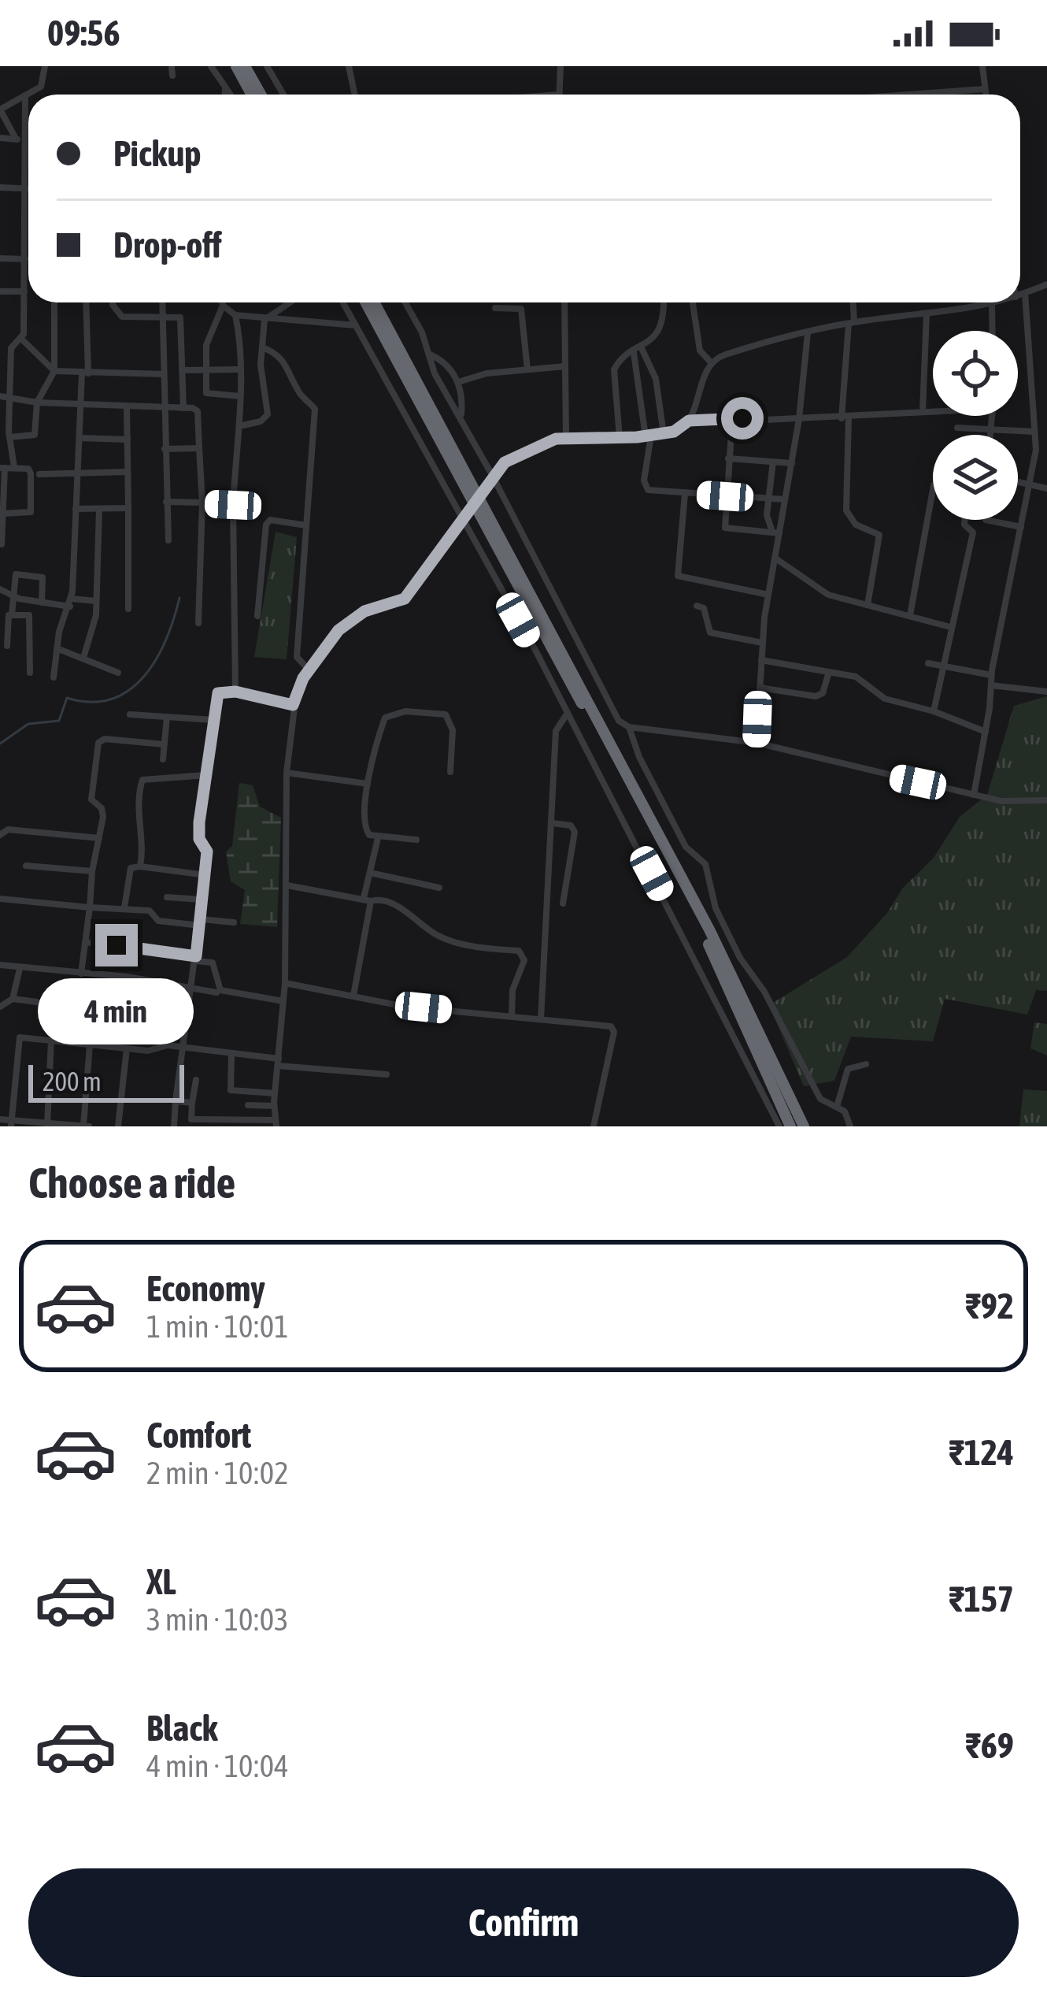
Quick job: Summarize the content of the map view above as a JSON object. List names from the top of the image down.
{
  "scale_bar": "200 m",
  "page": {
    "status": "09:56",
    "banner": ["Pickup", "Drop-off"],
    "bubble": "4 min",
    "scale": "200 m",
    "heading": "Choose a ride",
    "list": [
      {
        "name": "Economy",
        "note": "1 min · 10:01",
        "value": "₹92"
      },
      {
        "name": "Comfort",
        "note": "2 min · 10:02",
        "value": "₹124"
      },
      {
        "name": "XL",
        "note": "3 min · 10:03",
        "value": "₹157"
      },
      {
        "name": "Black",
        "note": "4 min · 10:04",
        "value": "₹69"
      }
    ],
    "buttons": "Confirm"
  }
}
